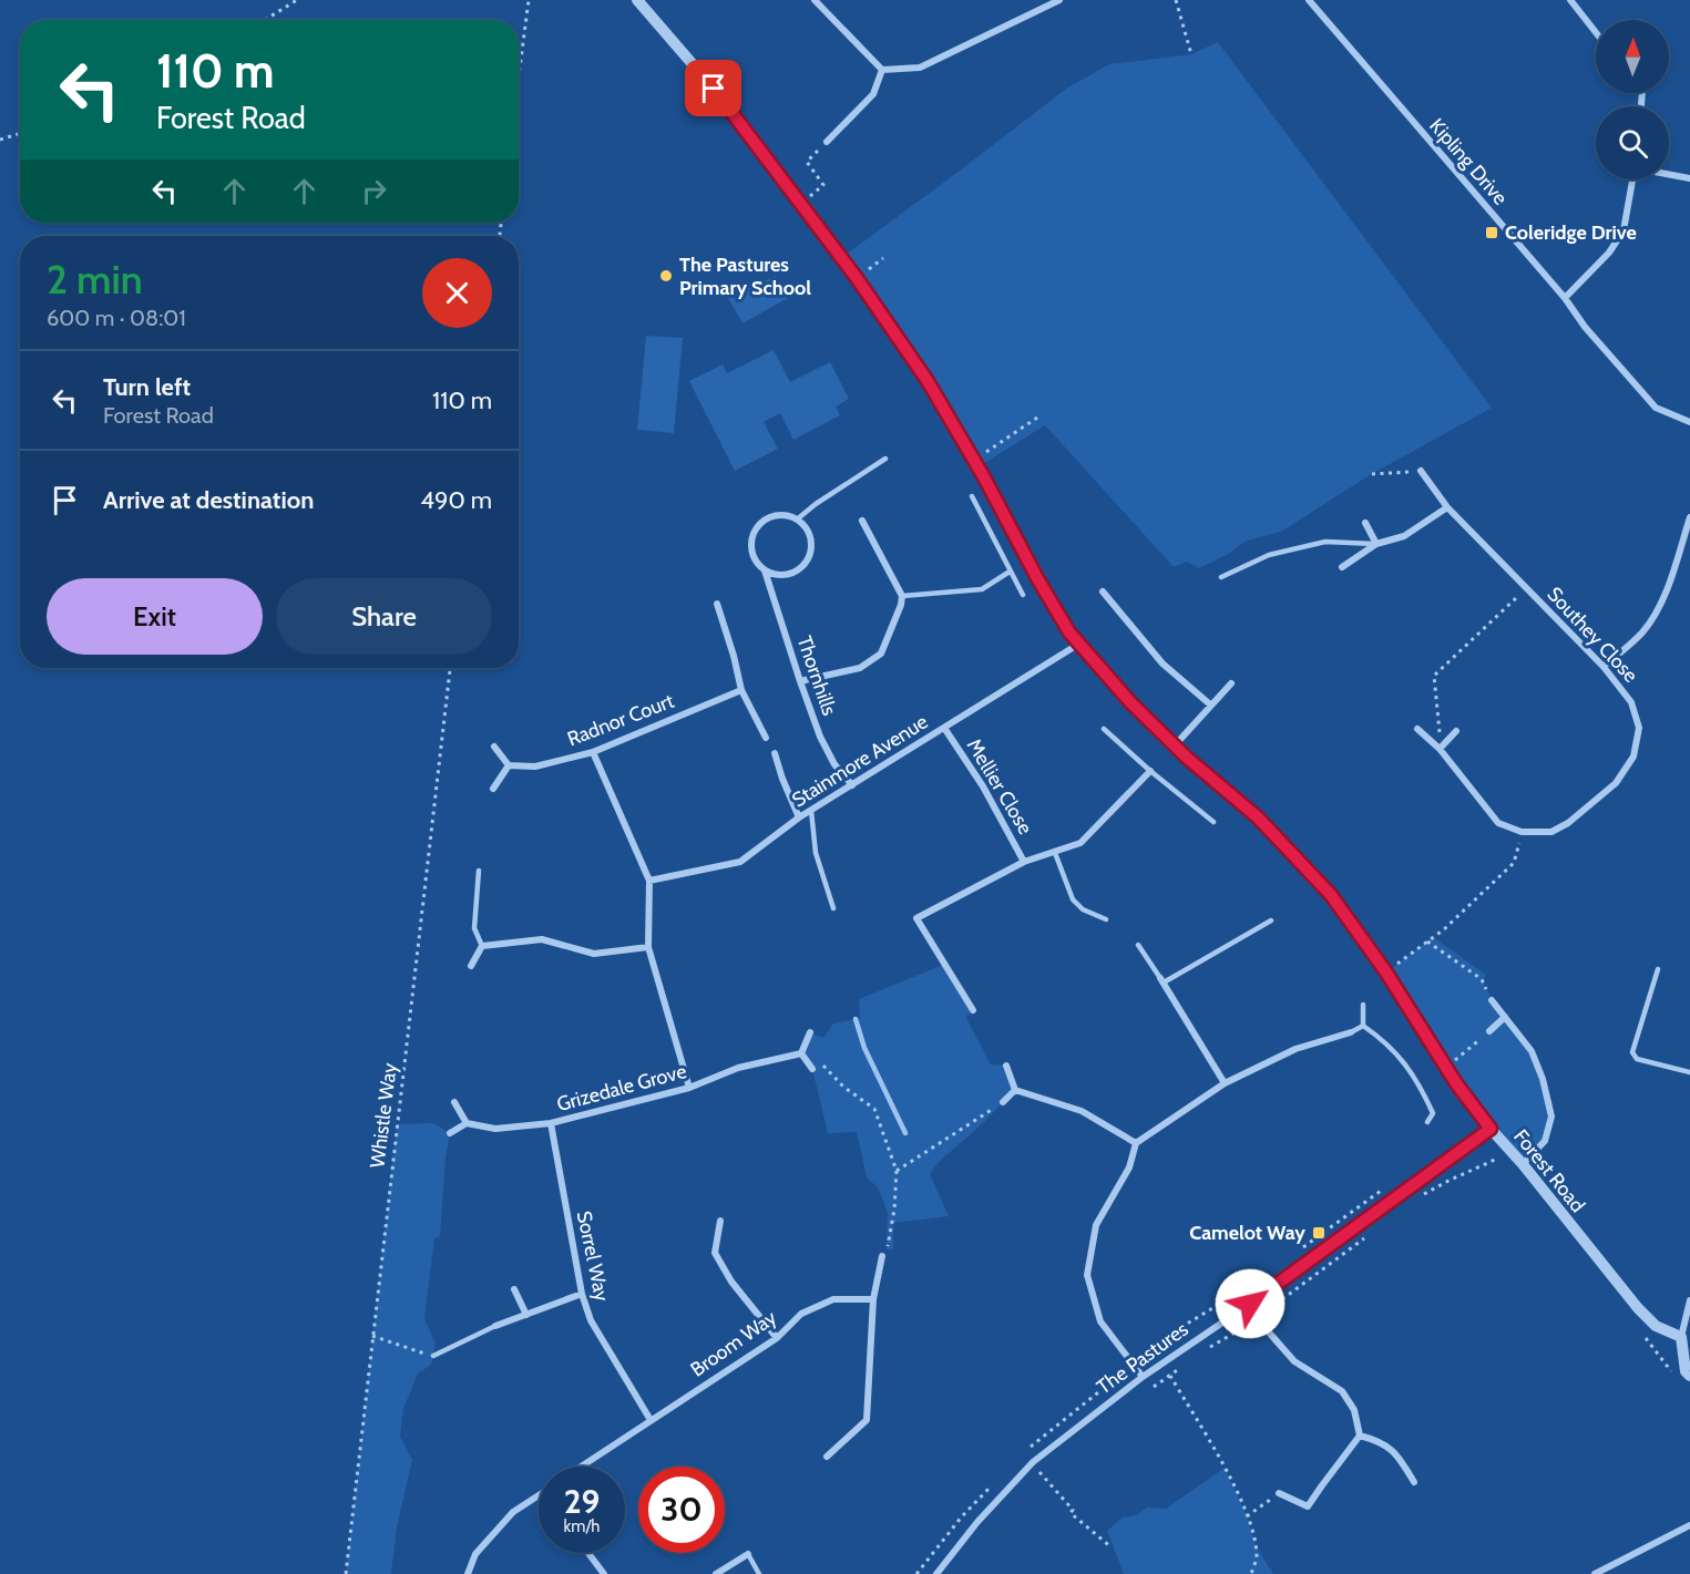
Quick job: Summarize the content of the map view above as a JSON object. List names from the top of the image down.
{
  "streets": {
    "street": [
      "Kipling Drive",
      "Southey Close",
      "Thornhills",
      "Radnor Court",
      "Stainmore Avenue",
      "Mellier Close",
      "Grizedale Grove",
      "Forest Road",
      "Sorrel Way",
      "Broom Way",
      "The Pastures"
    ],
    "path": ["Whistle Way"]
  },
  "crossings": [
    ["Thornhills", "Stainmore Avenue"],
    ["Stainmore Avenue", "Mellier Close"],
    ["Stainmore Avenue", "Forest Road"],
    ["Grizedale Grove", "Sorrel Way"],
    ["Forest Road", "The Pastures"],
    ["Sorrel Way", "Broom Way"]
  ],
  "places": {
    "transit": ["Coleridge Drive", "Camelot Way"],
    "other": ["The Pastures Primary School"]
  },
  "north": "top",
  "page": {
    "turn": ["110 m", "Forest Road"],
    "heading": ["2 min", "600 m · 08:01"],
    "list": [
      {
        "name": "Turn left",
        "note": "Forest Road",
        "value": "110 m"
      },
      {
        "name": "Arrive at destination",
        "value": "490 m"
      }
    ],
    "buttons": ["Exit", "Share"],
    "speed": "29 km/h",
    "limit": "30"
  }
}
